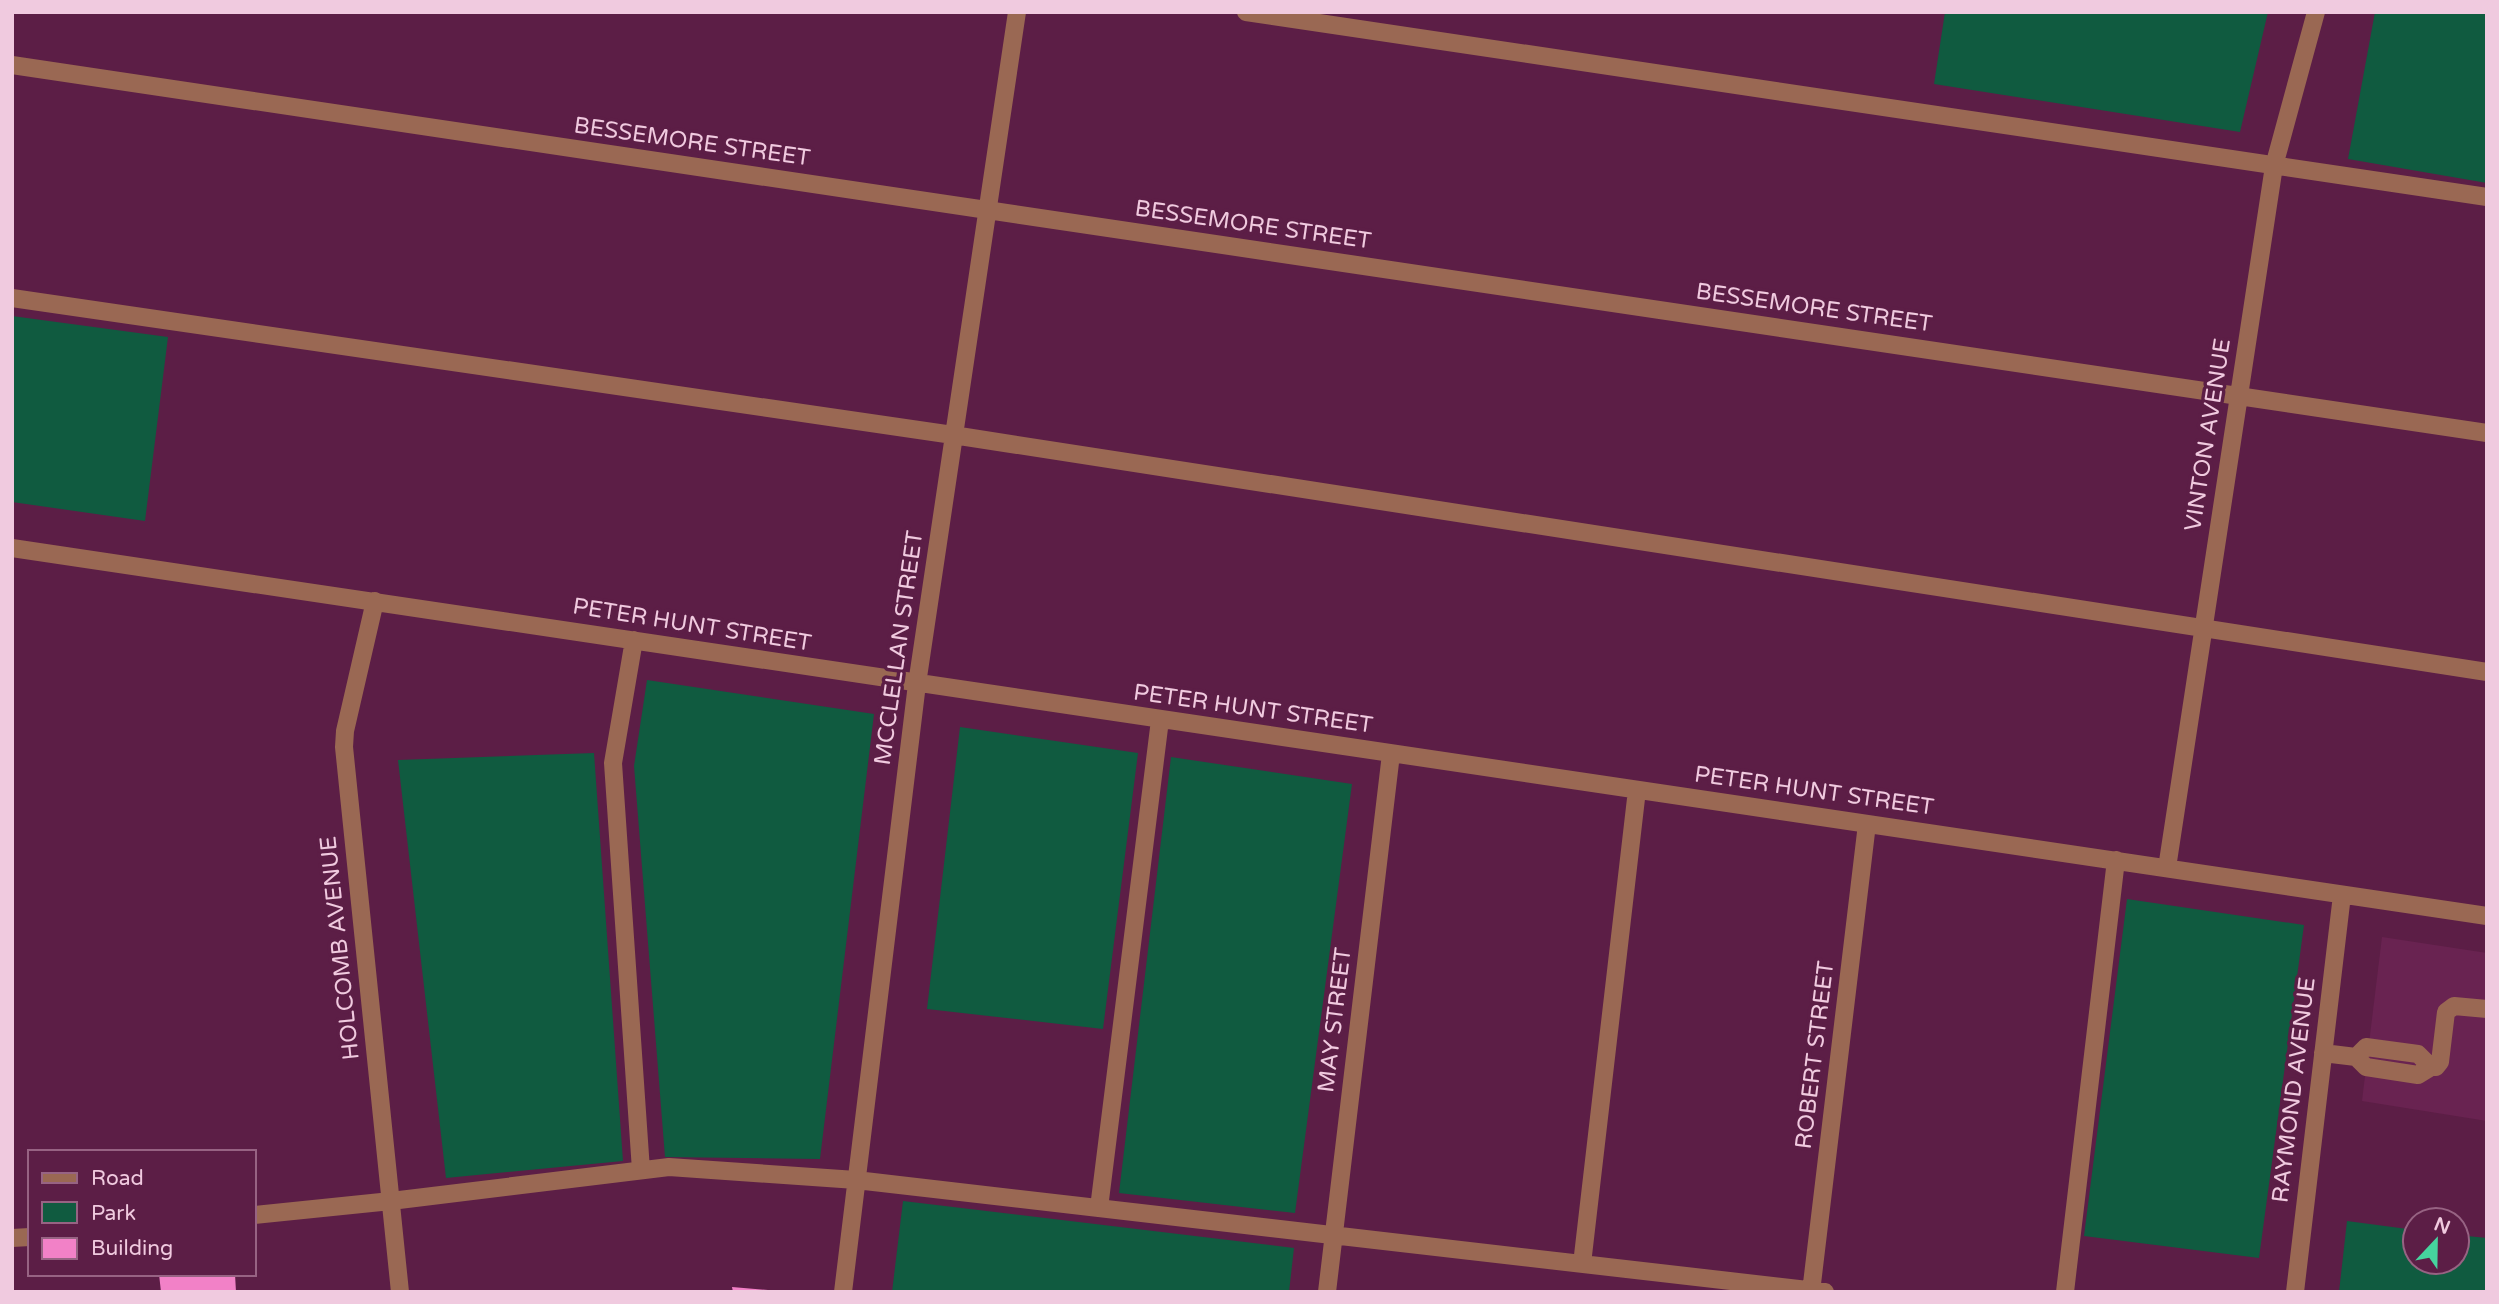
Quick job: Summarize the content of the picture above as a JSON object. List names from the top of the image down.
{
  "streets": {
    "street": [
      "BESSEMORE STREET",
      "VINTON AVENUE",
      "PETER HUNT STREET",
      "MCCLELLAN STREET",
      "HOLCOMB AVENUE",
      "MAY STREET",
      "ROBERT STREET",
      "RAYMOND AVENUE"
    ]
  },
  "crossings": [
    ["BESSEMORE STREET", "VINTON AVENUE"],
    ["BESSEMORE STREET", "MCCLELLAN STREET"],
    ["VINTON AVENUE", "PETER HUNT STREET"],
    ["PETER HUNT STREET", "MCCLELLAN STREET"],
    ["PETER HUNT STREET", "HOLCOMB AVENUE"],
    ["PETER HUNT STREET", "MAY STREET"],
    ["PETER HUNT STREET", "ROBERT STREET"],
    ["PETER HUNT STREET", "RAYMOND AVENUE"]
  ],
  "legend": ["Road", "Park", "Building"],
  "north": "top"
}
